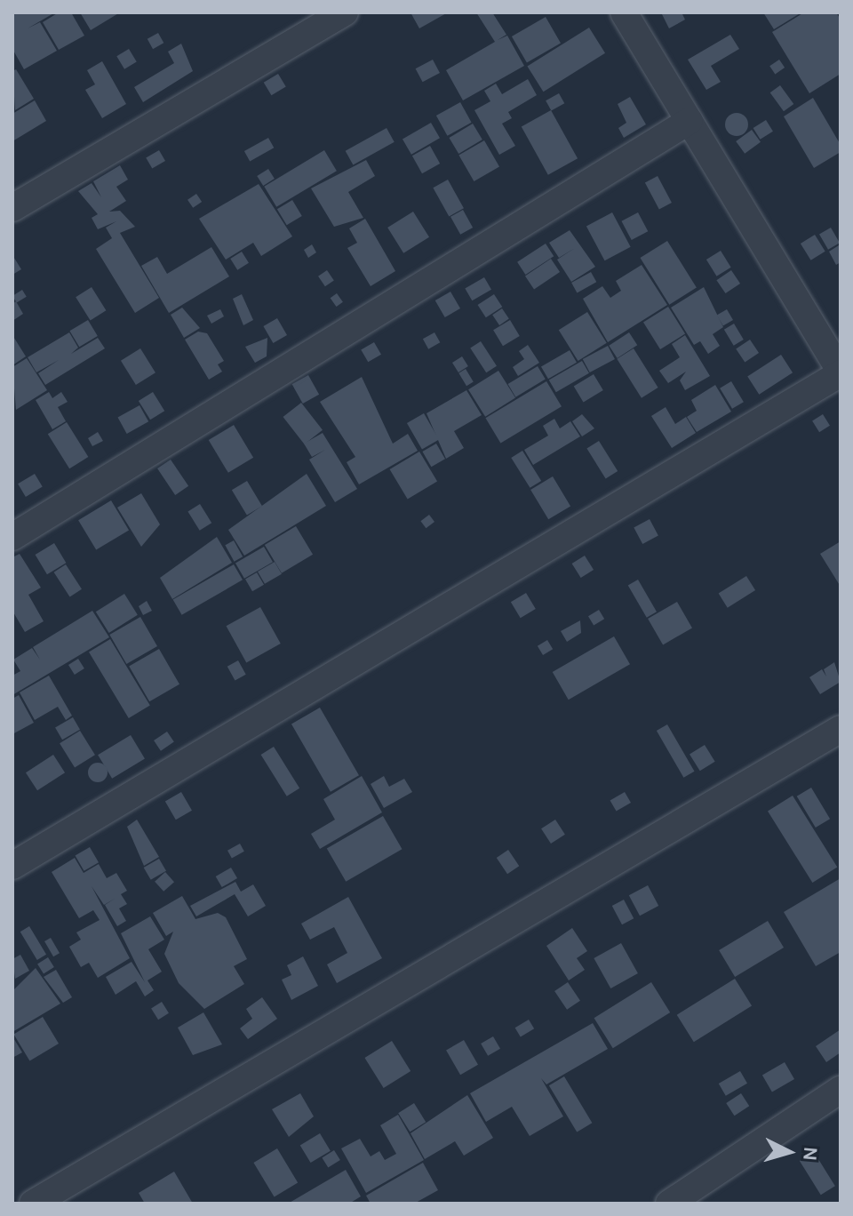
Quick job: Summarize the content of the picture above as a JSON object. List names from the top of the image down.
{
  "north": "right"
}
